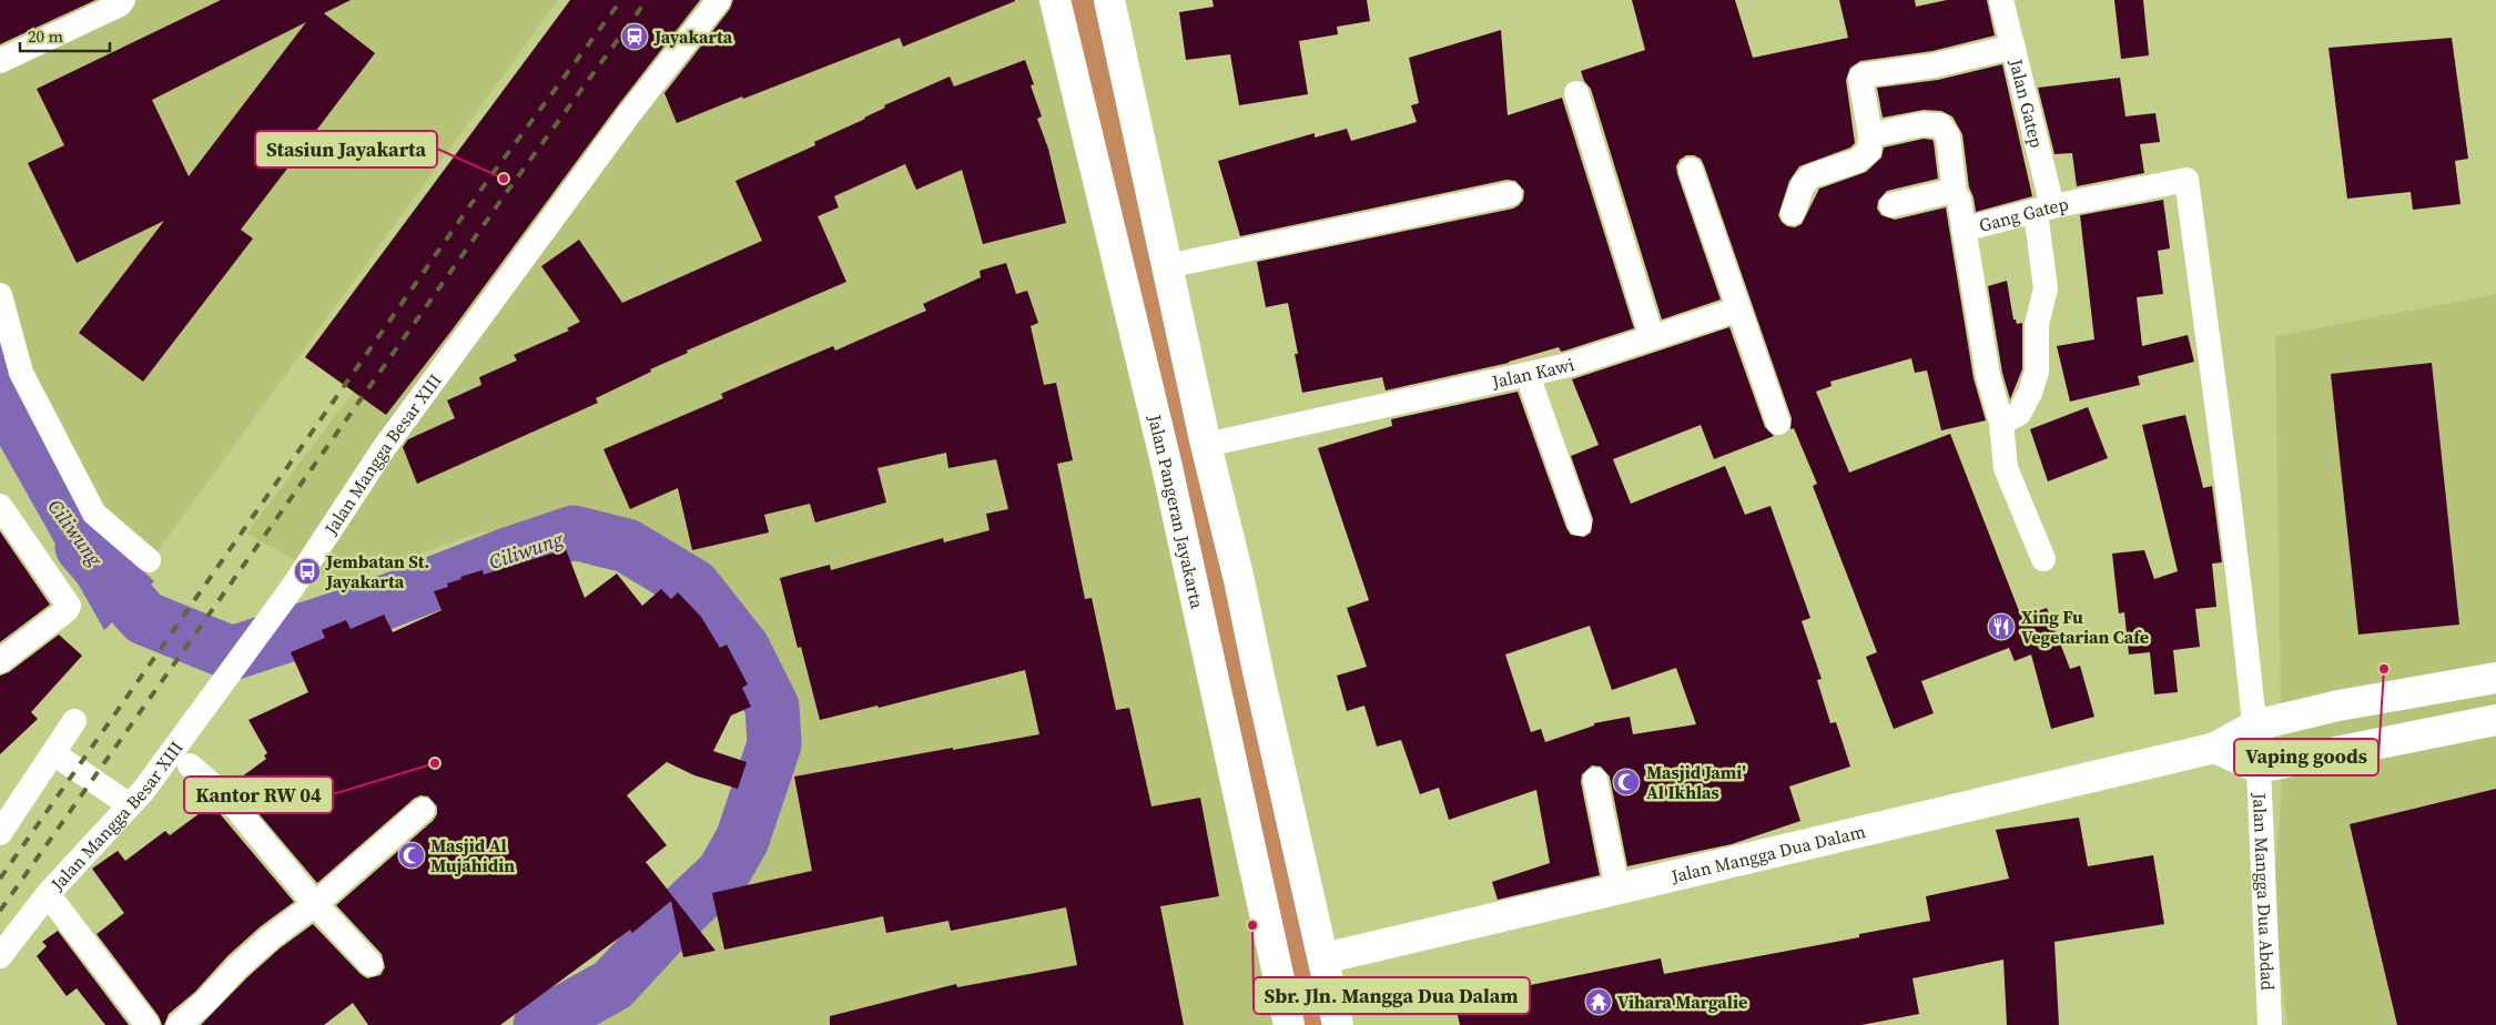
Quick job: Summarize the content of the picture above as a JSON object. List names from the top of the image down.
{
  "streets": {
    "main road": ["Jalan Pangeran Jayakarta", "Jalan Mangga Dua Dalam"],
    "street": [
      "Jalan Gatep",
      "Gang Gatep",
      "Jalan Kawi",
      "Jalan Mangga Besar XIII",
      "Jalan Mangga Dua Abdad"
    ]
  },
  "crossings": [
    ["Jalan Gatep", "Gang Gatep"],
    ["Gang Gatep", "Jalan Mangga Dua Abdad"],
    ["Jalan Mangga Dua Dalam", "Jalan Mangga Dua Abdad"]
  ],
  "water": ["Ciliwung"],
  "places": {
    "station": ["Jayakarta"],
    "other": [
      "Stasiun Jayakarta",
      "Vaping goods",
      "Kantor RW 04",
      "Sbr. Jln. Mangga Dua Dalam"
    ],
    "bus stop": ["Jembatan St. Jayakarta"],
    "restaurant": ["Xing Fu Vegetarian Cafe"],
    "mosque": ["Masjid Jami' Al Ikhlas", "Masjid Al Mujahidin"],
    "temple": ["Vihara Margalie"]
  },
  "scale_bar": "20 m"
}
